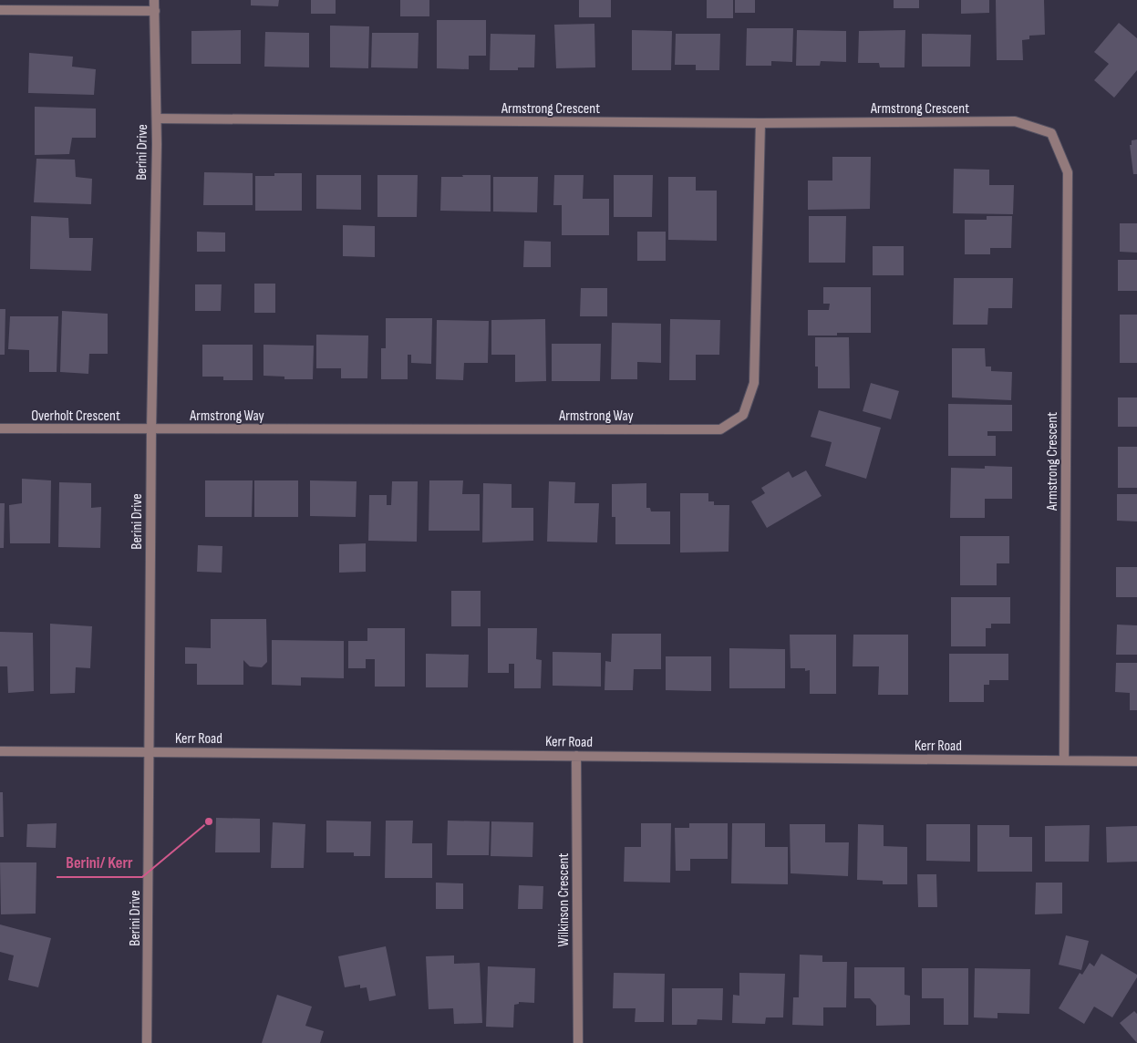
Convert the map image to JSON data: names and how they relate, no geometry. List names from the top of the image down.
{
  "streets": {
    "street": [
      "Armstrong Crescent",
      "Berini Drive",
      "Overholt Crescent",
      "Armstrong Way",
      "Kerr Road",
      "Wilkinson Crescent"
    ]
  },
  "crossings": [
    ["Armstrong Crescent", "Berini Drive"],
    ["Armstrong Crescent", "Armstrong Way"],
    ["Armstrong Crescent", "Kerr Road"],
    ["Berini Drive", "Overholt Crescent"],
    ["Berini Drive", "Armstrong Way"],
    ["Berini Drive", "Kerr Road"],
    ["Overholt Crescent", "Armstrong Way"],
    ["Kerr Road", "Wilkinson Crescent"]
  ],
  "places": ["Berini/ Kerr"]
}
